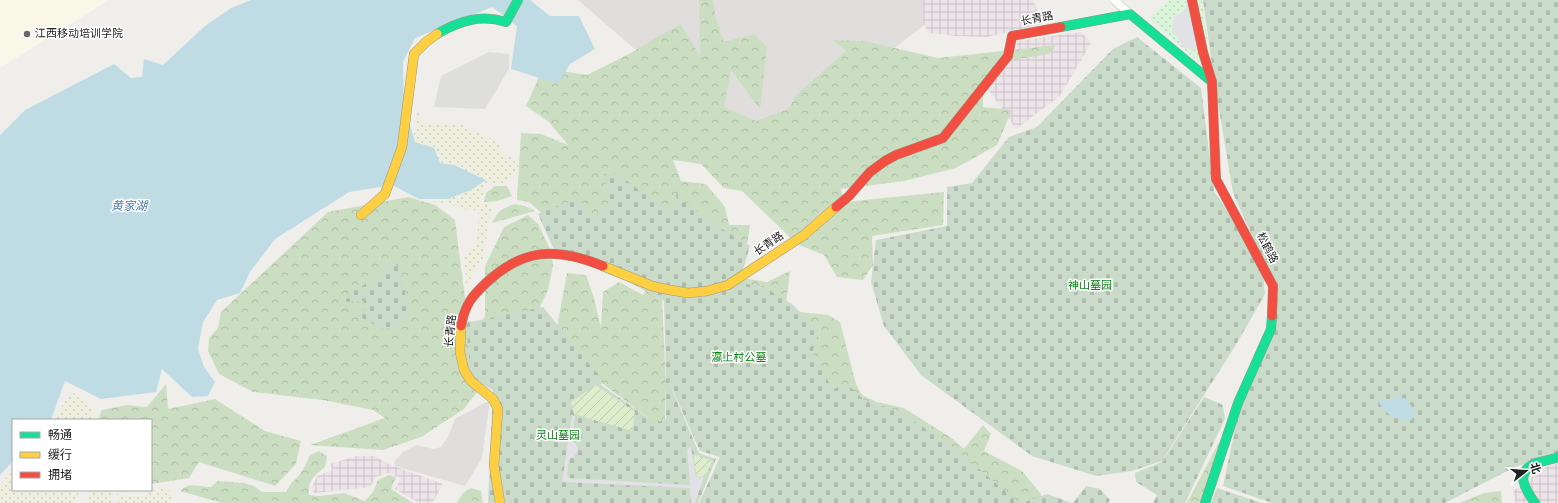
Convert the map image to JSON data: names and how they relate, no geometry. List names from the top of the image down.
{
  "streets": {
    "street": ["长青路", "松鹤路"]
  },
  "water": ["黄家湖"],
  "parks": ["神山墓园", "瀛上村公墓", "灵山墓园"],
  "places": ["江西移动培训学院"],
  "legend": ["畅通", "缓行", "拥堵"],
  "north": "right"
}
